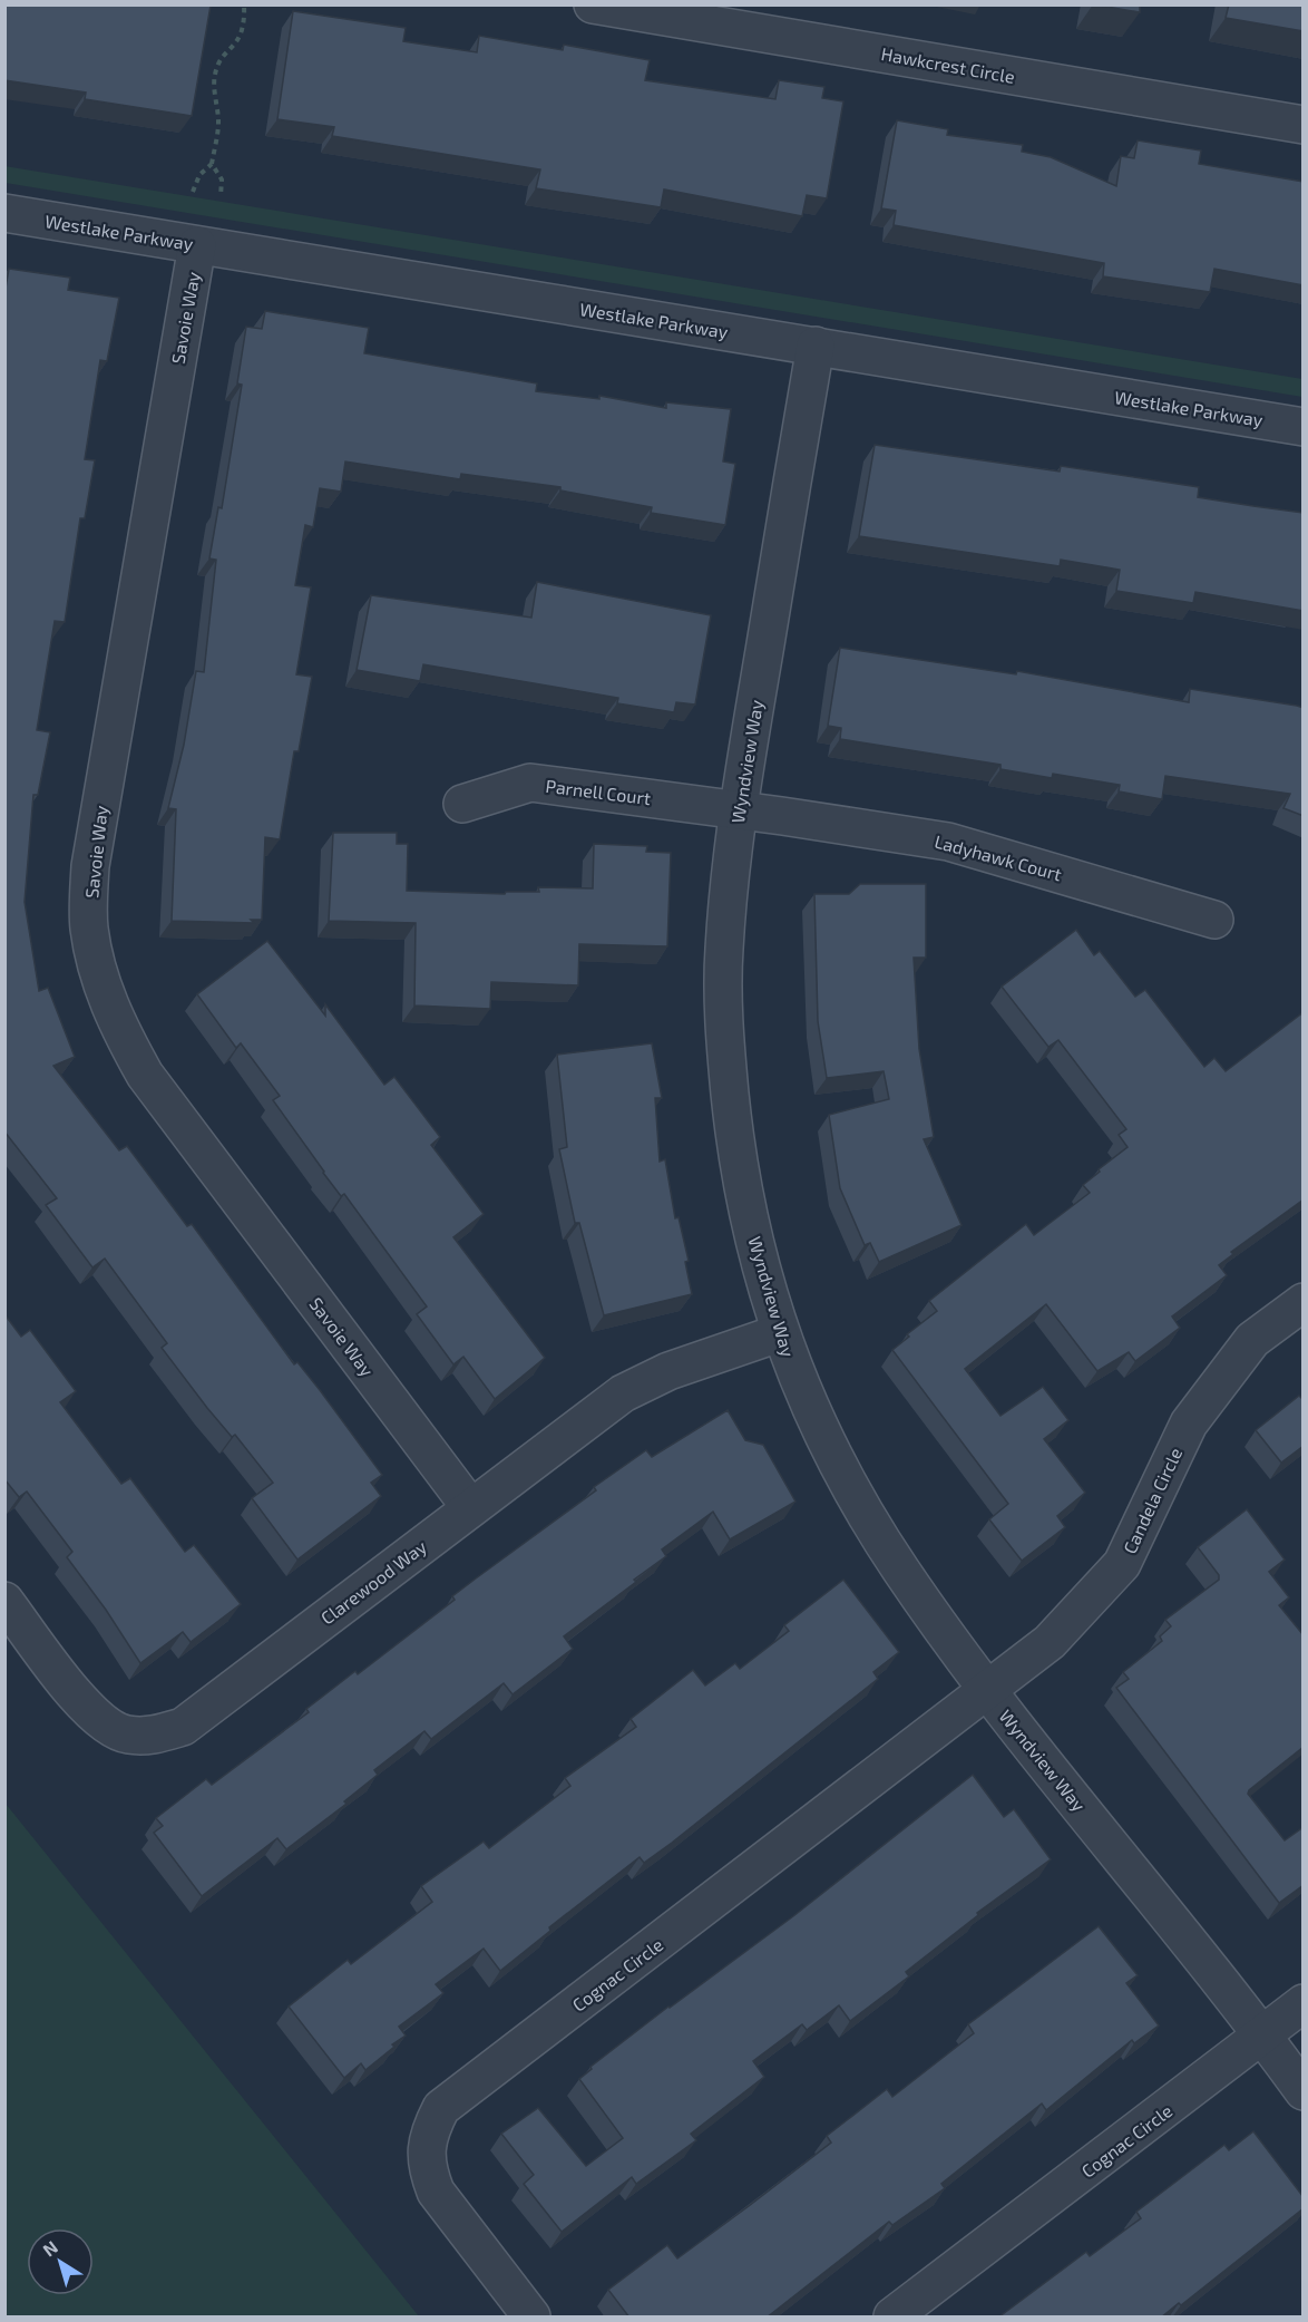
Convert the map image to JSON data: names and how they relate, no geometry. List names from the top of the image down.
{
  "streets": {
    "street": [
      "Hawkcrest Circle",
      "Westlake Parkway",
      "Savoie Way",
      "Wyndview Way",
      "Parnell Court",
      "Ladyhawk Court",
      "Candela Circle",
      "Clarewood Way",
      "Cognac Circle"
    ]
  },
  "crossings": [
    ["Westlake Parkway", "Savoie Way"],
    ["Westlake Parkway", "Wyndview Way"],
    ["Savoie Way", "Clarewood Way"],
    ["Wyndview Way", "Parnell Court"],
    ["Wyndview Way", "Ladyhawk Court"],
    ["Wyndview Way", "Candela Circle"],
    ["Wyndview Way", "Clarewood Way"],
    ["Wyndview Way", "Cognac Circle"],
    ["Parnell Court", "Ladyhawk Court"],
    ["Candela Circle", "Cognac Circle"]
  ],
  "north": "top left"
}
